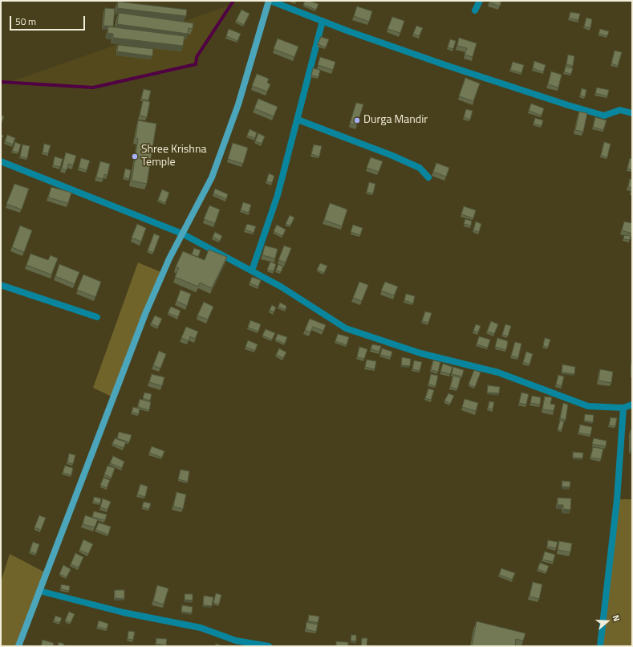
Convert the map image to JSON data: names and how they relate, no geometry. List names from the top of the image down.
{
  "places": ["Durga Mandir", "Shree Krishna Temple"],
  "scale_bar": "50 m",
  "north": "right"
}
